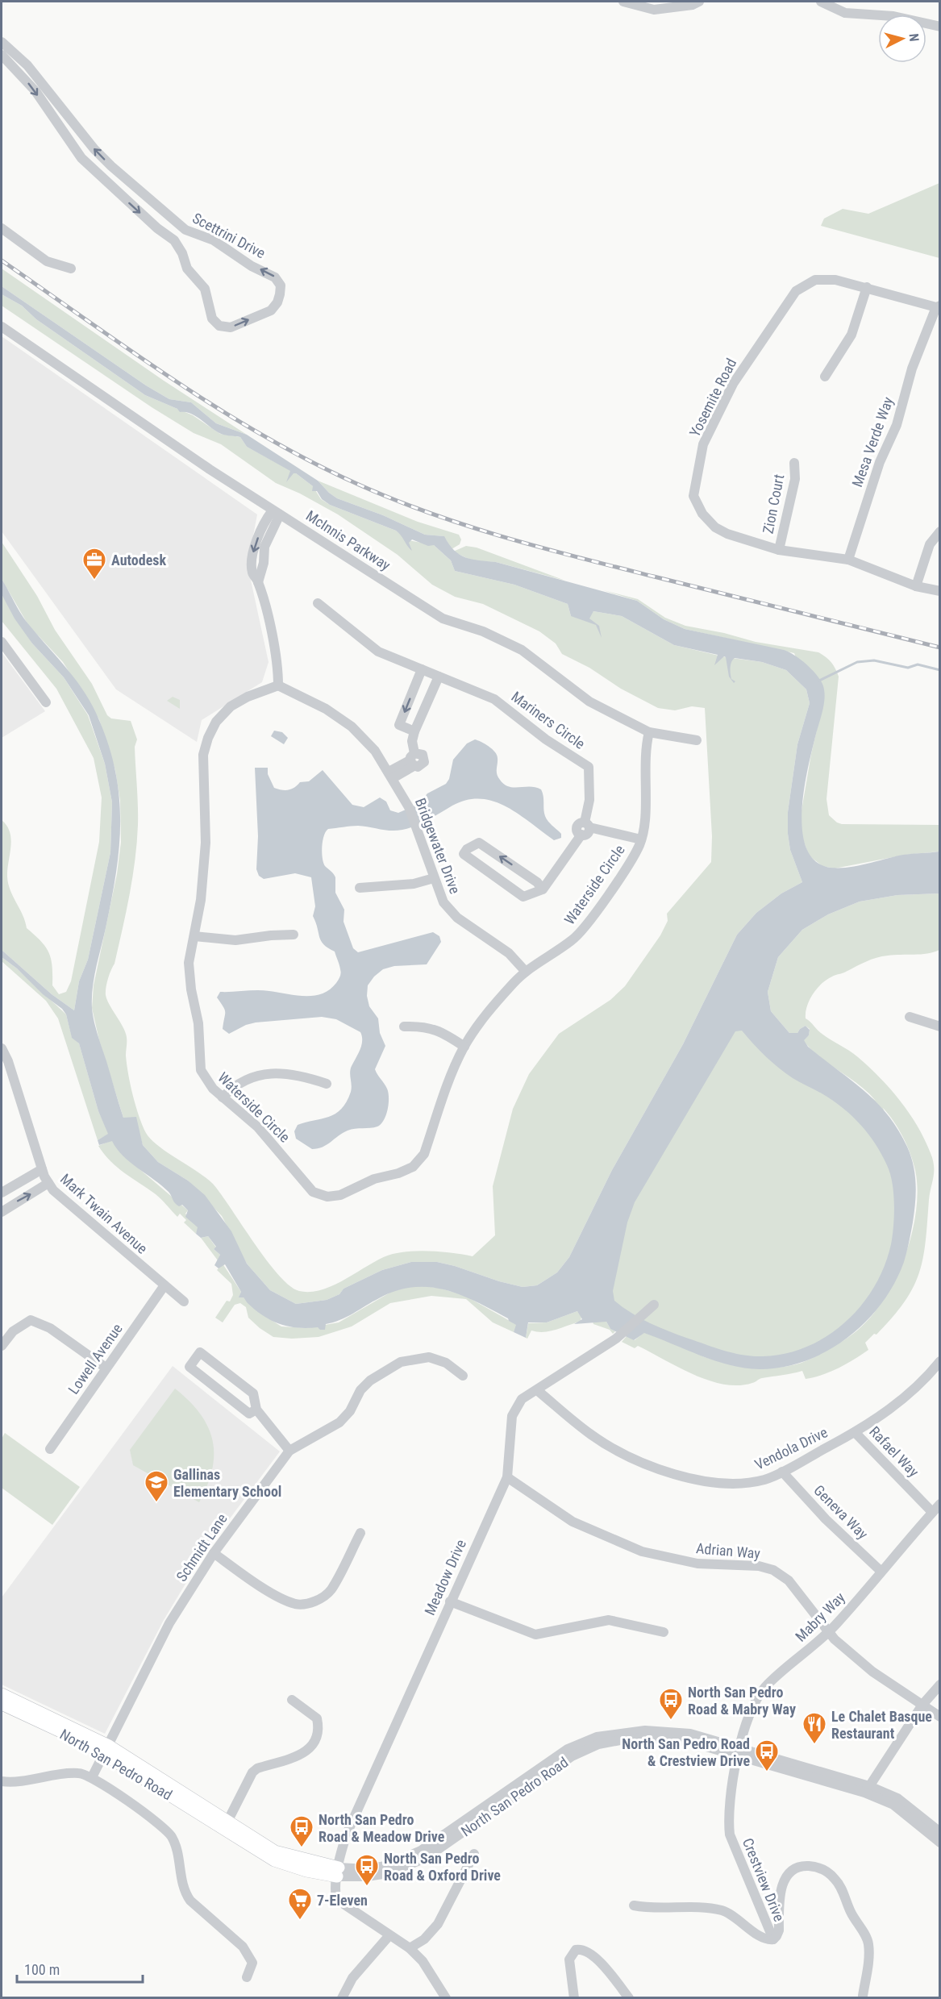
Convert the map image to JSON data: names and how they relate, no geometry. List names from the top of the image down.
{
  "streets": {
    "main road": ["North San Pedro Road"],
    "street": [
      "Scettrini Drive",
      "Yosemite Road",
      "Mesa Verde Way",
      "Zion Court",
      "McInnis Parkway",
      "Mariners Circle",
      "Bridgewater Drive",
      "Waterside Circle",
      "Mark Twain Avenue",
      "Lowell Avenue",
      "Vendola Drive",
      "Rafael Way",
      "Geneva Way",
      "Schmidt Lane",
      "Adrian Way",
      "Meadow Drive",
      "Mabry Way",
      "Crestview Drive"
    ]
  },
  "crossings": [
    ["Yosemite Road", "Mesa Verde Way"],
    ["Yosemite Road", "Zion Court"],
    ["McInnis Parkway", "Waterside Circle"],
    ["Bridgewater Drive", "Waterside Circle"],
    ["Mark Twain Avenue", "Lowell Avenue"],
    ["Vendola Drive", "Rafael Way"],
    ["Vendola Drive", "Geneva Way"],
    ["Vendola Drive", "Meadow Drive"],
    ["Rafael Way", "Mabry Way"],
    ["Geneva Way", "Mabry Way"],
    ["Schmidt Lane", "North San Pedro Road"],
    ["Adrian Way", "Meadow Drive"],
    ["Adrian Way", "Mabry Way"],
    ["Meadow Drive", "North San Pedro Road"],
    ["Mabry Way", "North San Pedro Road"],
    ["Mabry Way", "Crestview Drive"],
    ["North San Pedro Road", "Crestview Drive"]
  ],
  "places": {
    "office": ["Autodesk"],
    "school or university": ["Gallinas Elementary School"],
    "bus stop": [
      "North San Pedro Road & Mabry Way",
      "North San Pedro Road & Crestview Drive",
      "North San Pedro Road & Meadow Drive",
      "North San Pedro Road & Oxford Drive"
    ],
    "restaurant": ["Le Chalet Basque Restaurant"],
    "supermarket": ["7-Eleven"]
  },
  "scale_bar": "100 m",
  "north": "right"
}
